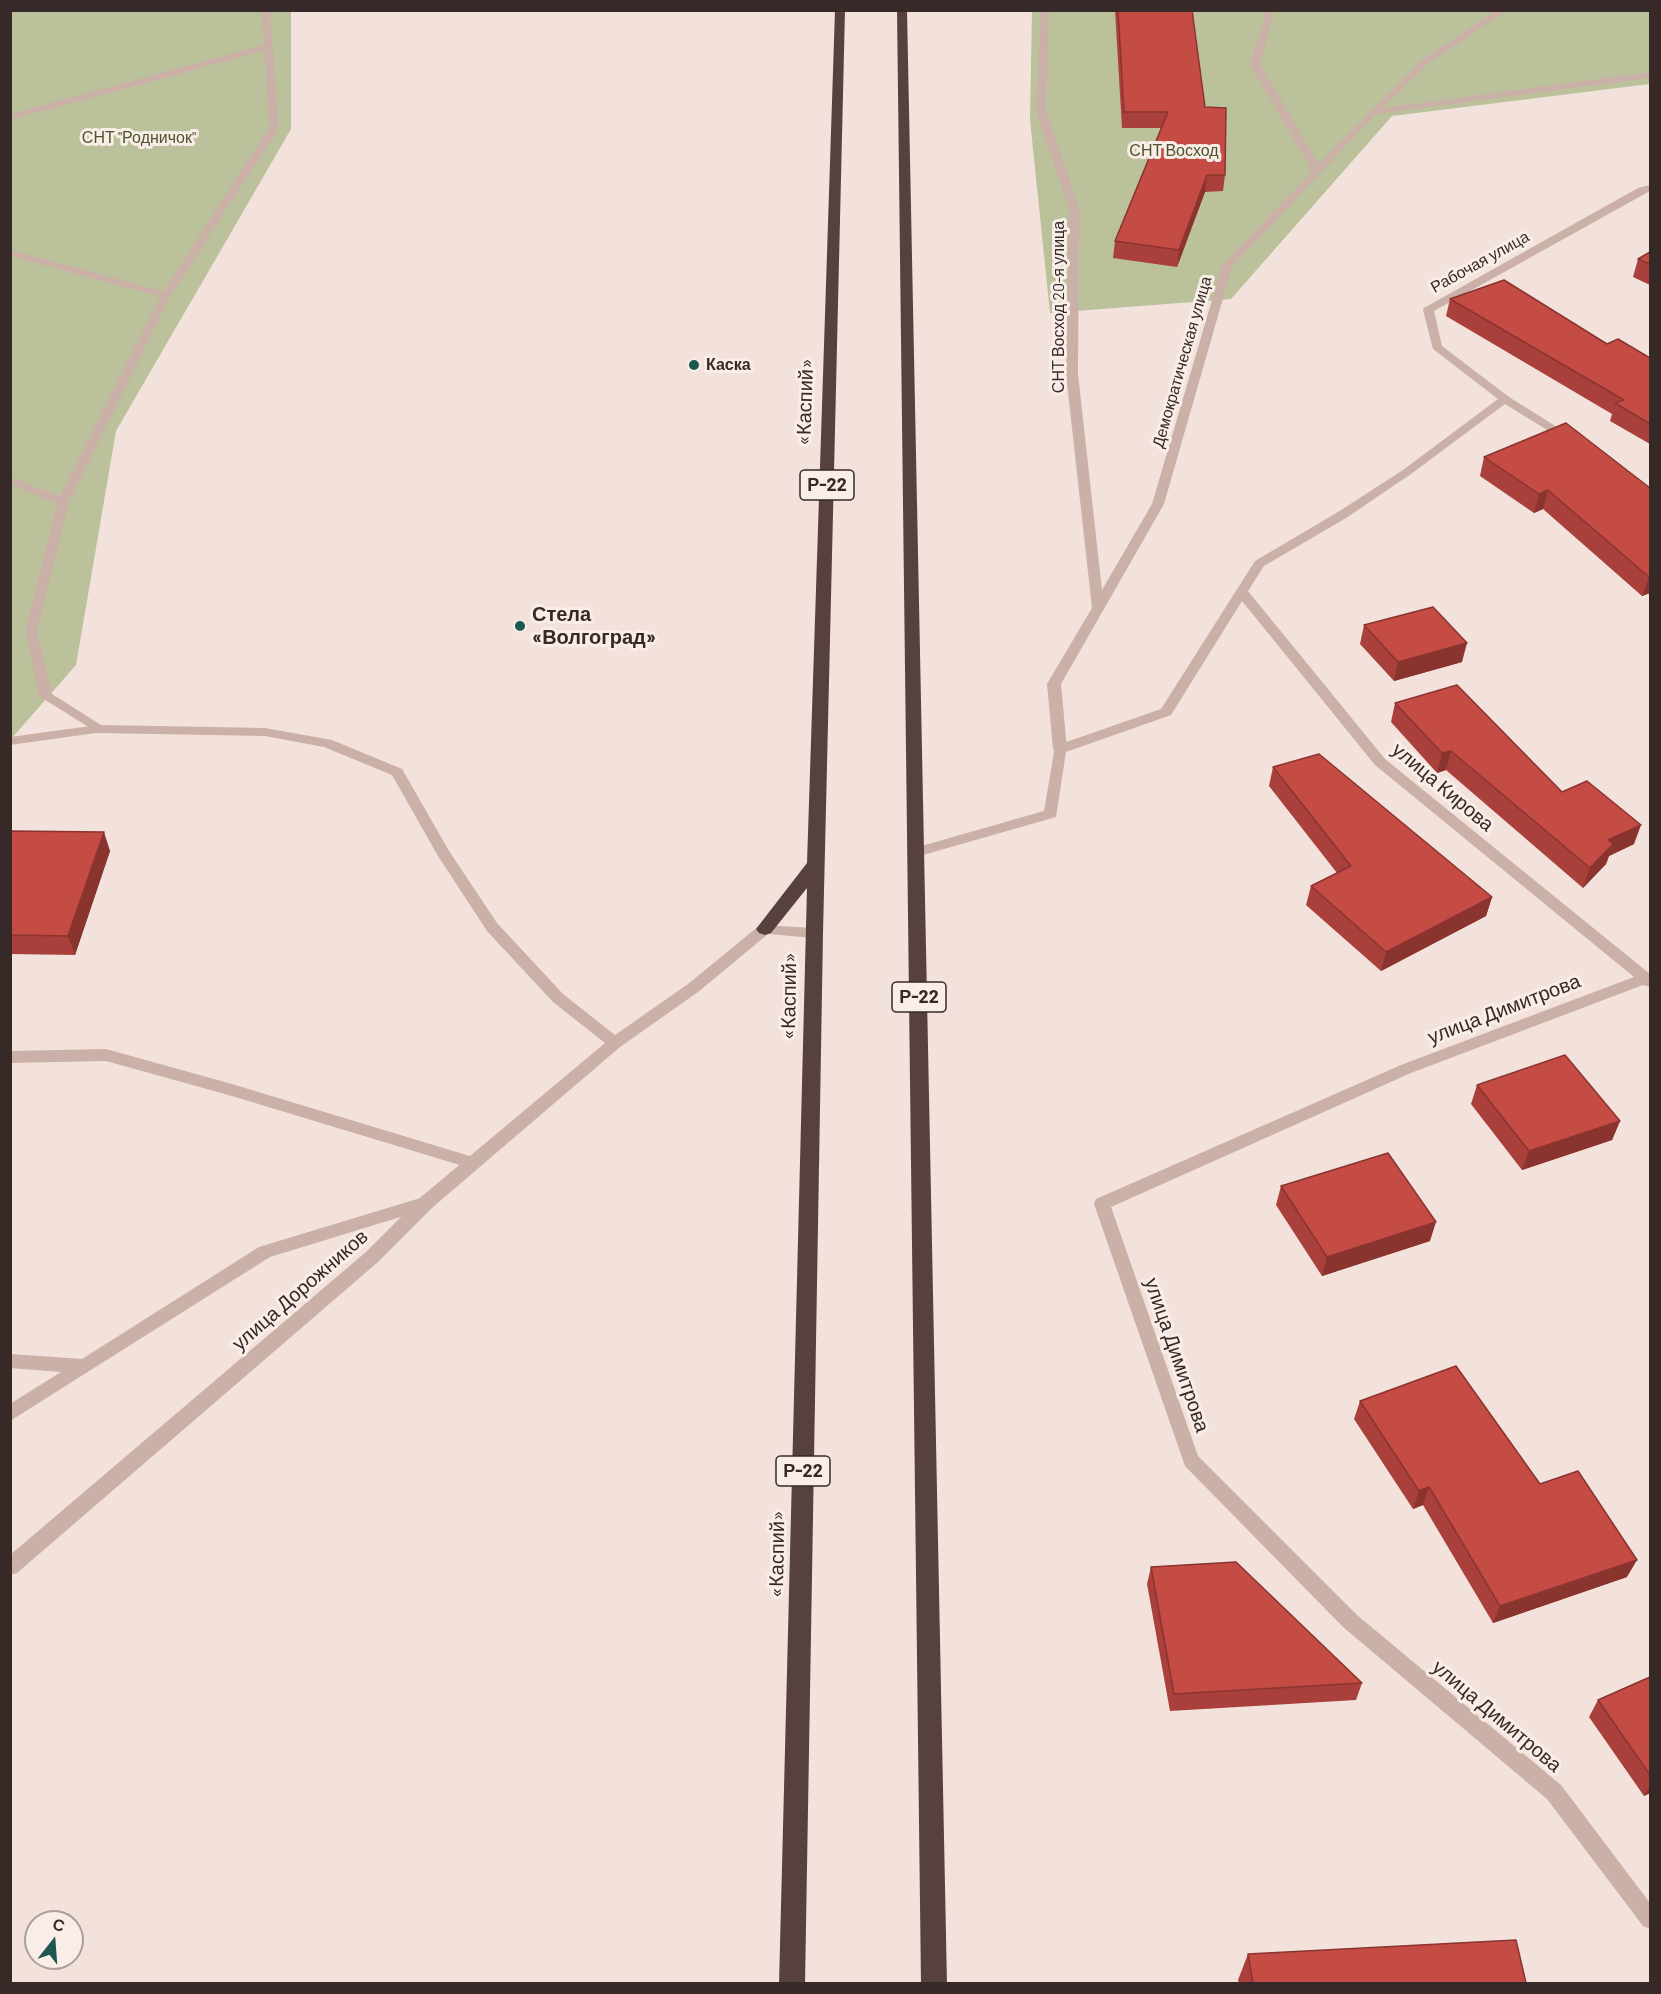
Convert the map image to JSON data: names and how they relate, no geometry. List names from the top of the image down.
{
  "streets": {
    "highway": ["«Каспий»", "Р-22"],
    "street": [
      "Рабочая улица",
      "СНТ Восход 20-я улица",
      "Демократическая улица",
      "улица Кирова",
      "улица Димитрова",
      "улица Дорожников"
    ]
  },
  "crossings": [
    ["СНТ Восход 20-я улица", "Демократическая улица"],
    ["Демократическая улица", "Р-22"],
    ["улица Кирова", "улица Димитрова"]
  ],
  "parks": ["СНТ \"Родничок\"", "СНТ Восход"],
  "places": ["Каска", "Стела «Волгоград»"],
  "north": "top"
}
